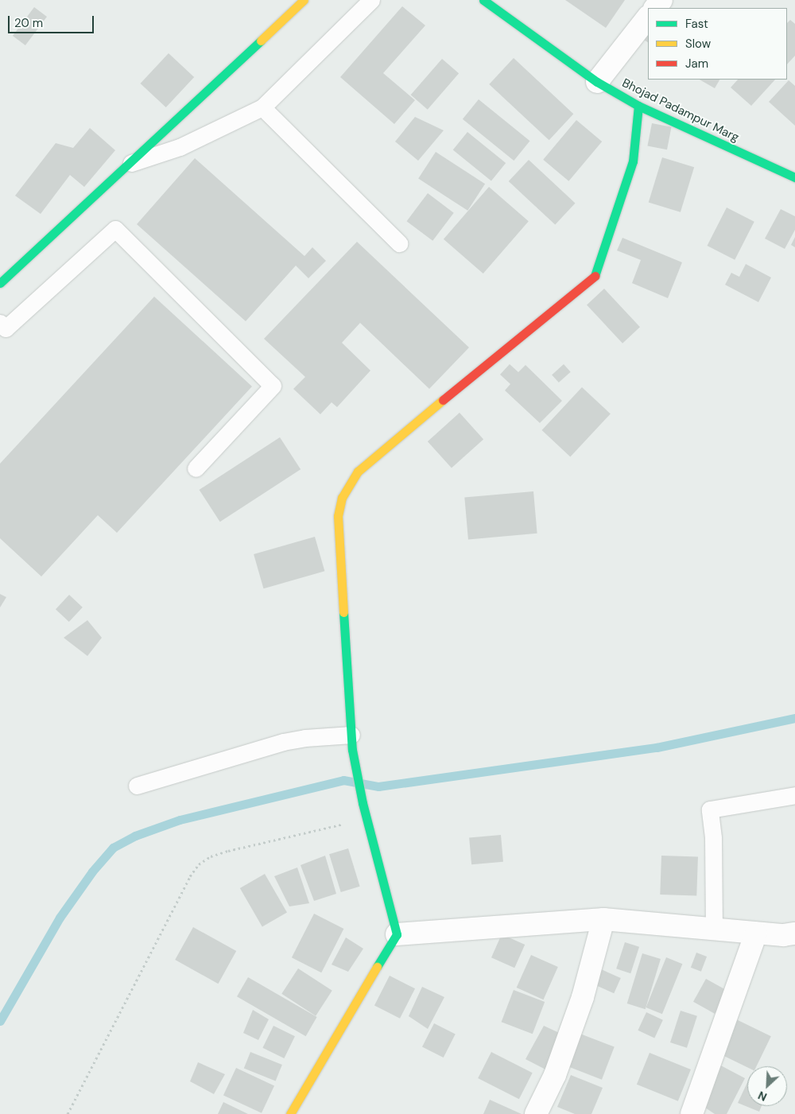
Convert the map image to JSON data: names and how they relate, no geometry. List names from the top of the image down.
{
  "streets": {
    "street": ["Bhojad Padampur Marg"]
  },
  "legend": ["Fast", "Slow", "Jam"],
  "scale_bar": "20 m",
  "north": "bottom left"
}
